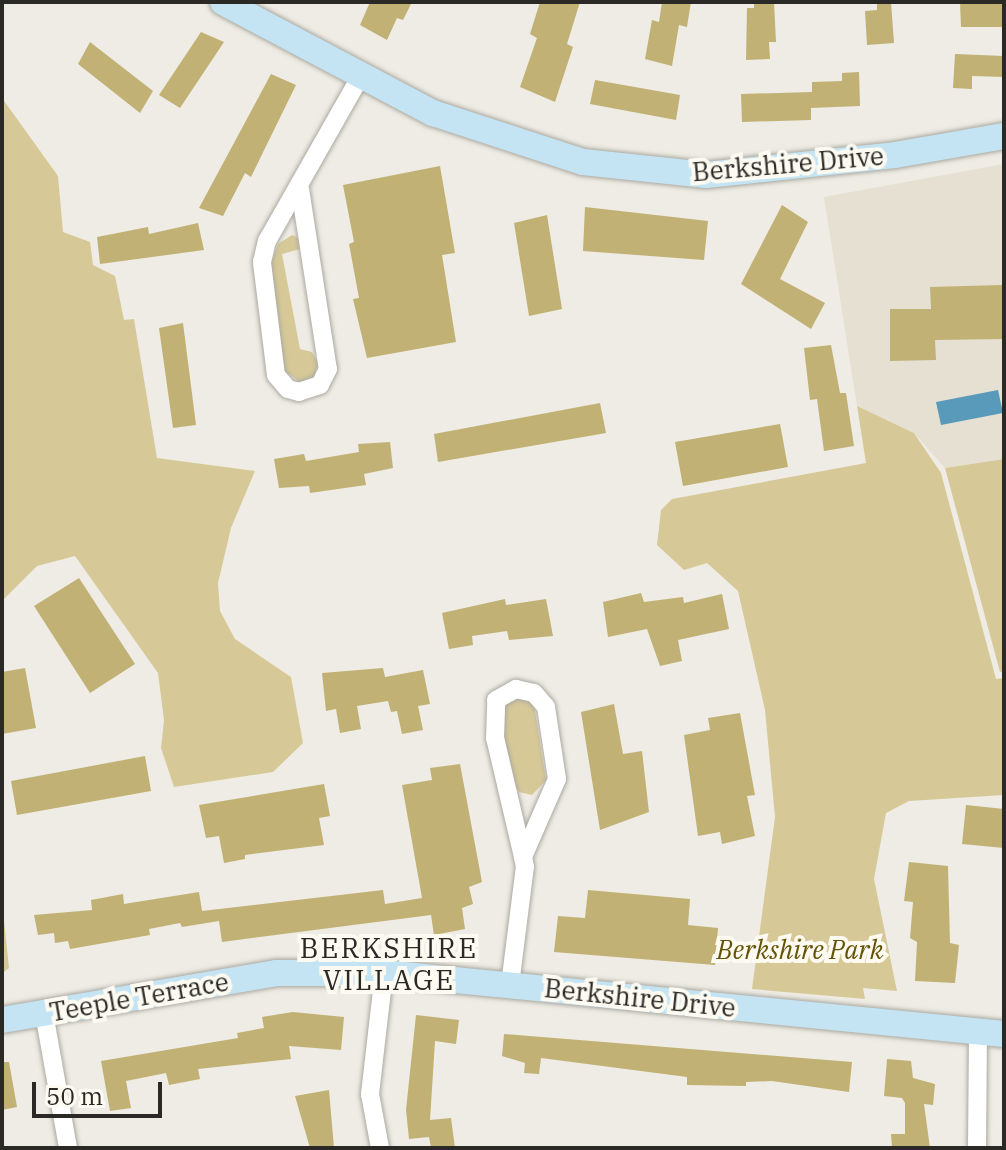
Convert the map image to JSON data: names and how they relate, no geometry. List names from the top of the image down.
{
  "streets": {
    "street": ["Berkshire Drive", "Teeple Terrace"]
  },
  "crossings": [
    ["Berkshire Drive", "Teeple Terrace"]
  ],
  "districts": ["BERKSHIRE VILLAGE"],
  "parks": ["Berkshire Park"],
  "scale_bar": "50 m"
}
